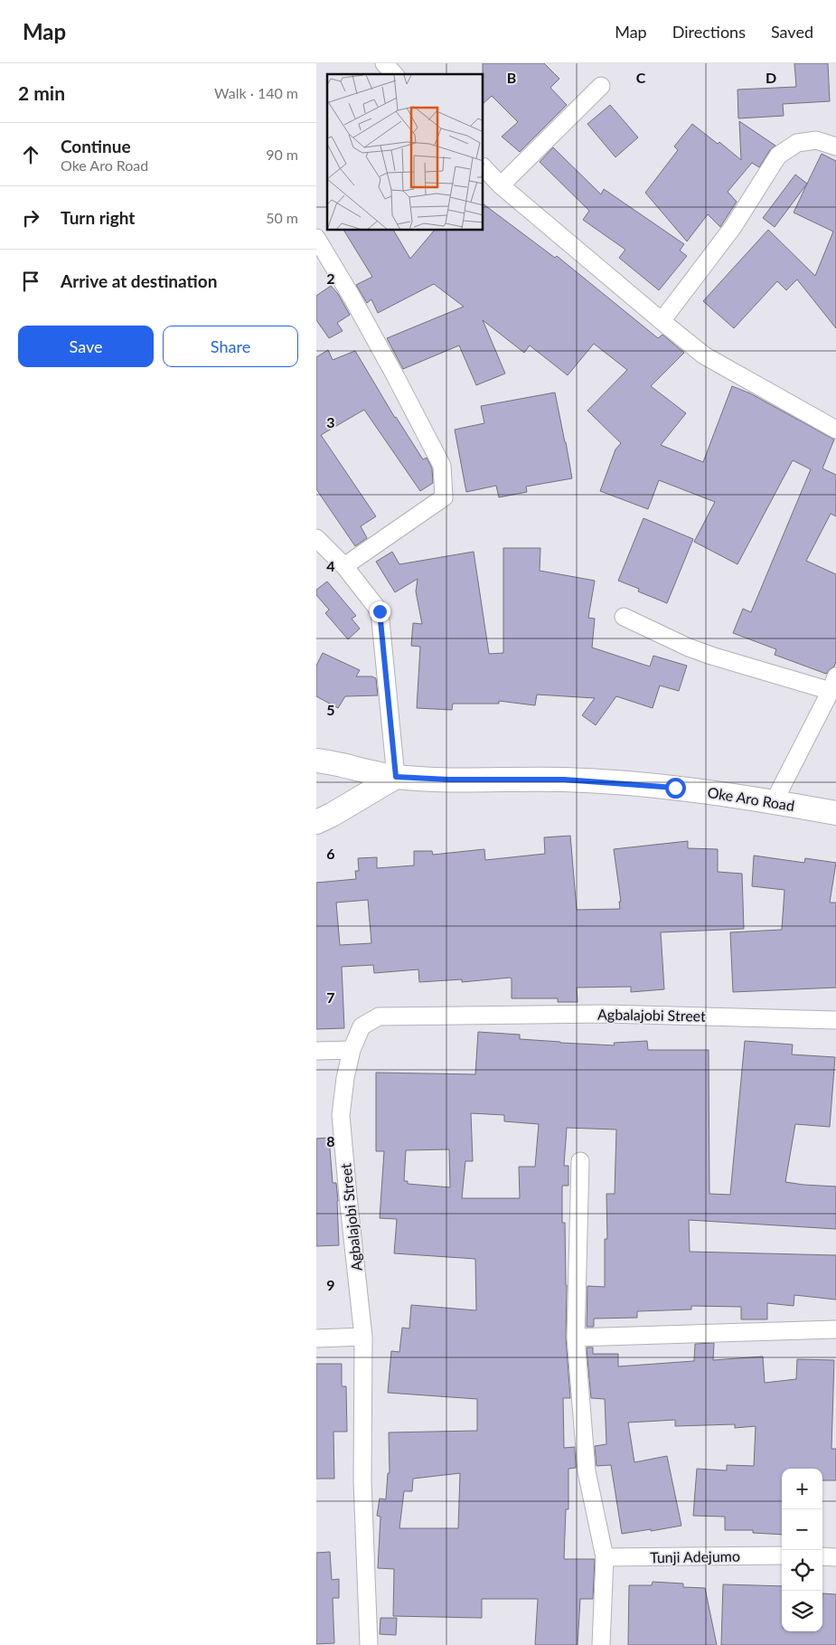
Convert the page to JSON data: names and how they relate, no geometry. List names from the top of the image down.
{
  "streets": {
    "main road": ["Oke Aro Road"],
    "street": ["Agbalajobi Street", "Tunji Adejumo"]
  },
  "page": {
    "header": "Map",
    "nav": ["Map", "Directions", "Saved"],
    "heading": ["2 min", "Walk · 140 m"],
    "list": [
      ["Continue", "Oke Aro Road", "90 m"],
      ["Turn right", "50 m"],
      "Arrive at destination"
    ],
    "buttons": ["Save", "Share"],
    "map_buttons": ["+", "−"]
  },
  "grid": {
    "columns": ["B", "C", "D"],
    "rows": [
      "2",
      "3",
      "4",
      "5",
      "6",
      "7",
      "8",
      "9"
    ]
  }
}
